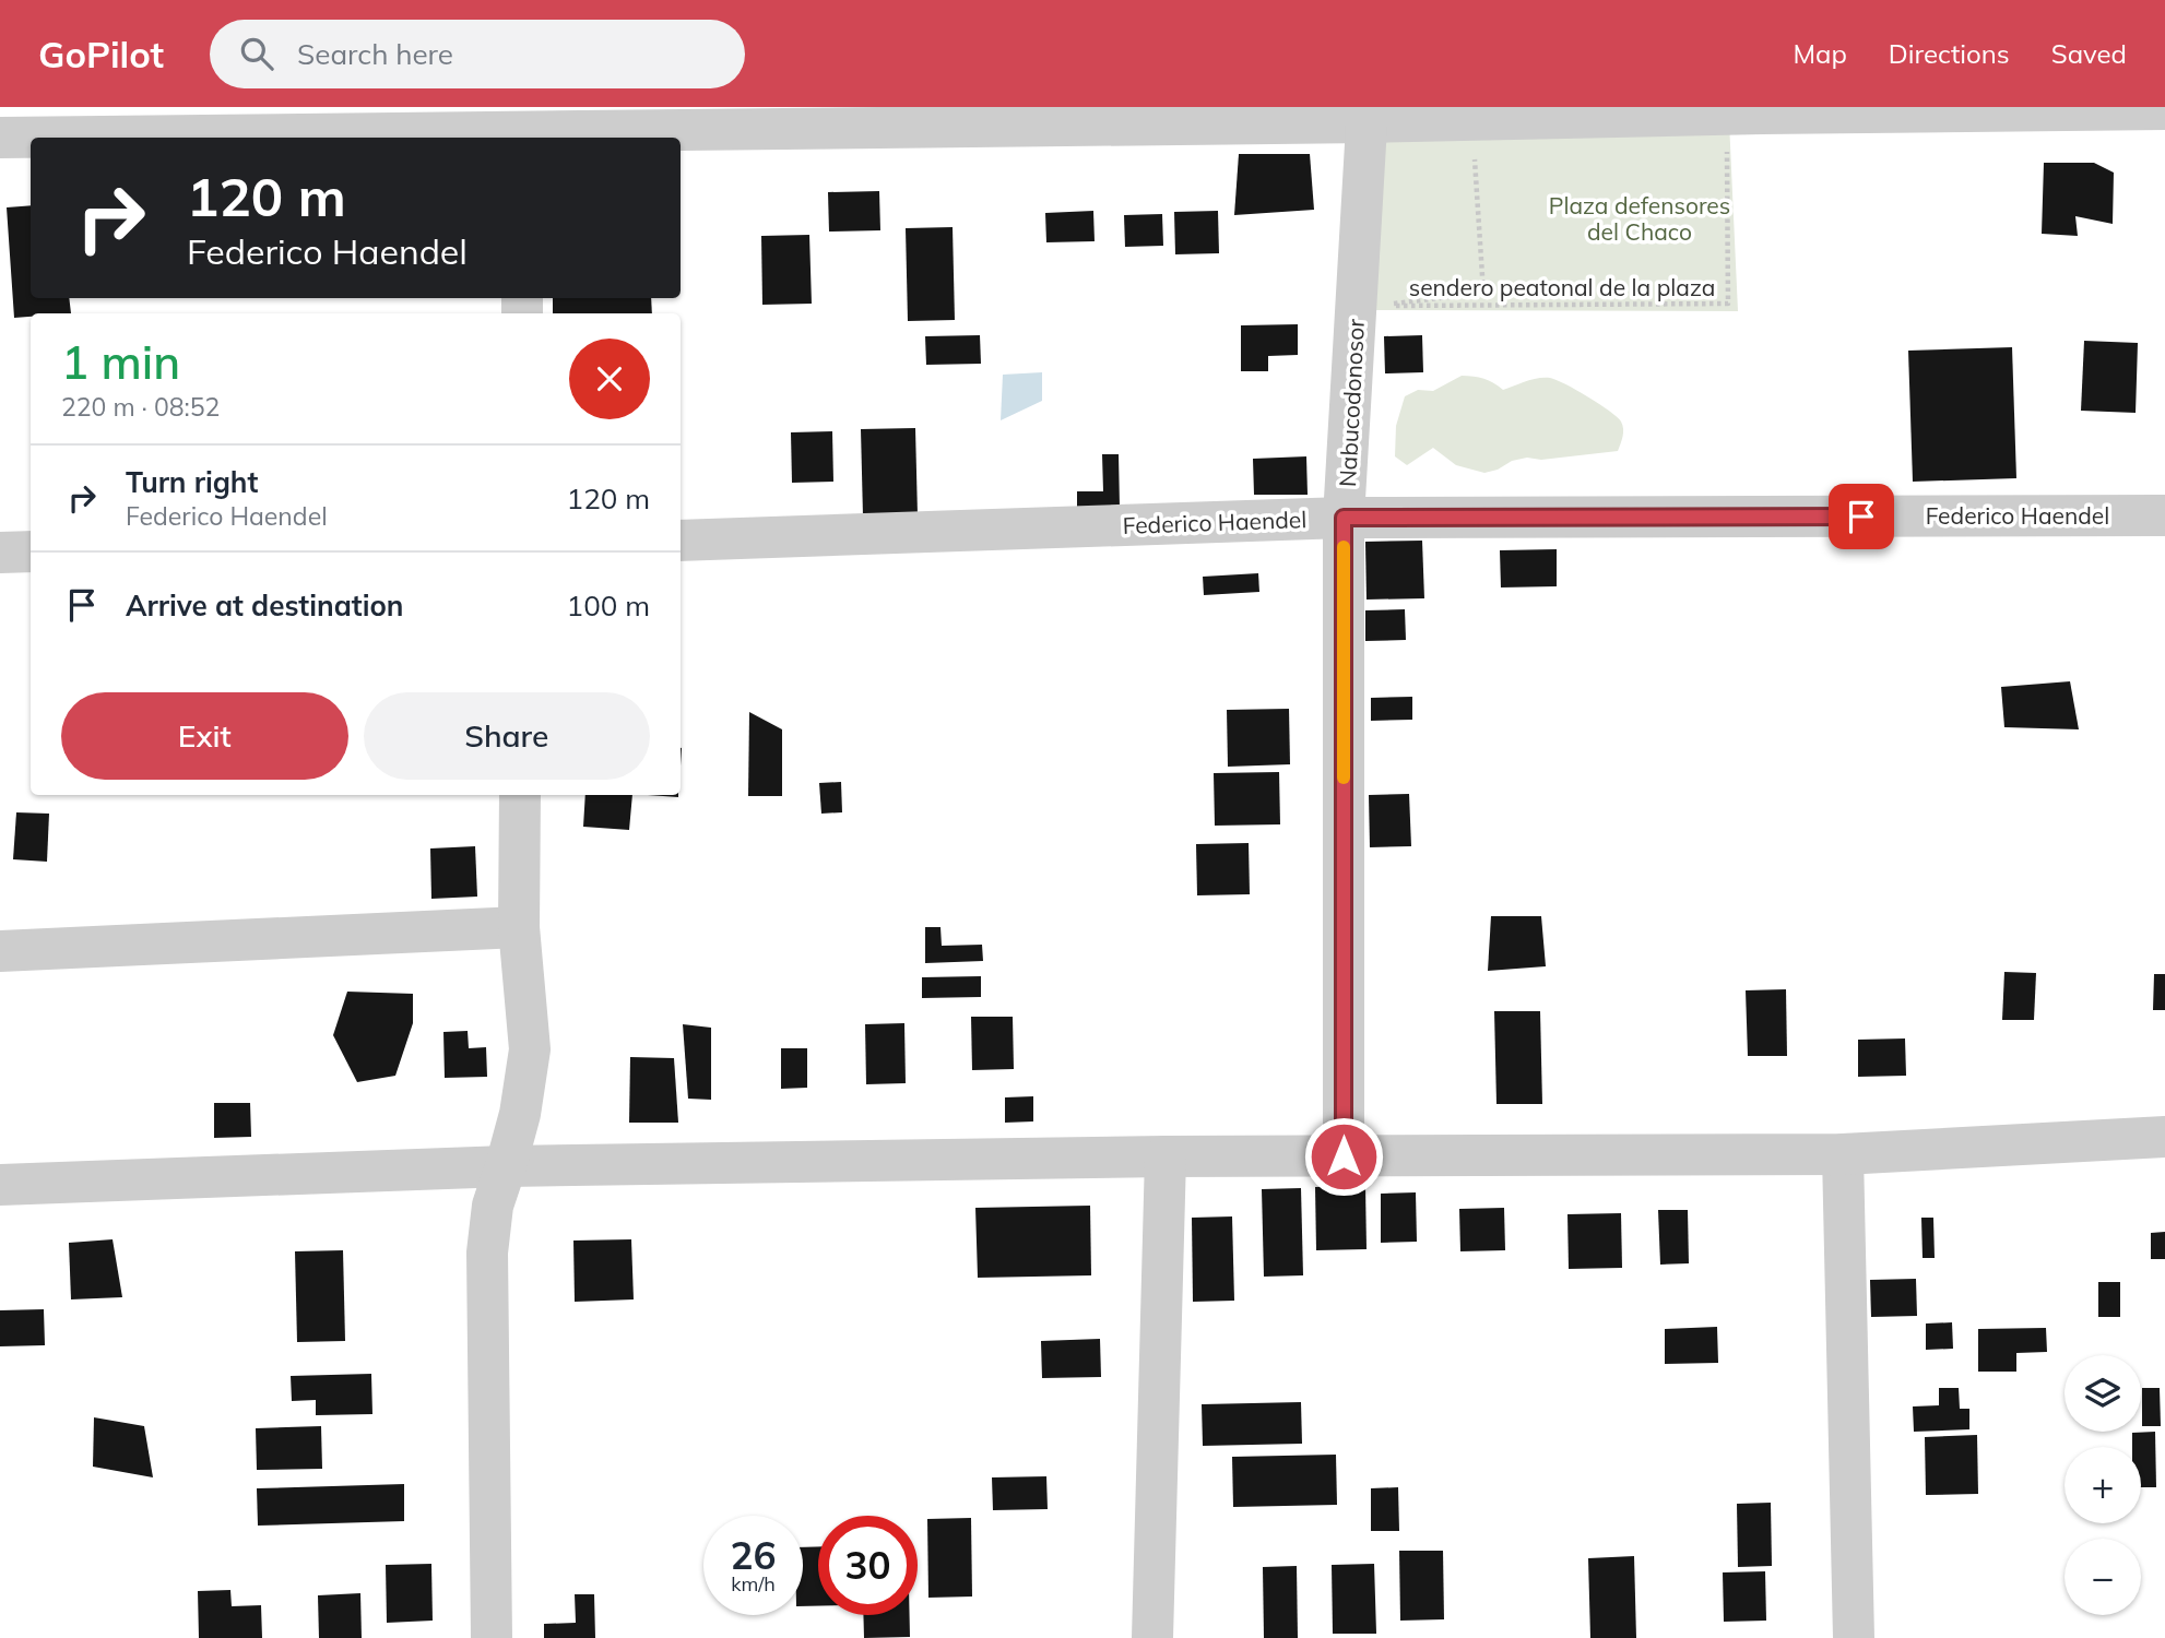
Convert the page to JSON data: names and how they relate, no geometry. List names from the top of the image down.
{
  "streets": {
    "street": ["Nabucodonosor", "Federico Haendel"],
    "path": ["sendero peatonal de la plaza"]
  },
  "crossings": [
    ["sendero peatonal de la plaza", "Nabucodonosor"],
    ["Nabucodonosor", "Federico Haendel"]
  ],
  "parks": ["Plaza defensores del Chaco"],
  "page": {
    "header": "GoPilot",
    "search": "Search here",
    "nav": ["Map", "Directions", "Saved"],
    "turn": ["120 m", "Federico Haendel"],
    "heading": ["1 min", "220 m · 08:52"],
    "list": [
      {
        "name": "Turn right",
        "note": "Federico Haendel",
        "value": "120 m"
      },
      {
        "name": "Arrive at destination",
        "value": "100 m"
      }
    ],
    "buttons": ["Exit", "Share"],
    "map_buttons": ["+", "−"],
    "speed": "26 km/h",
    "limit": "30"
  }
}
